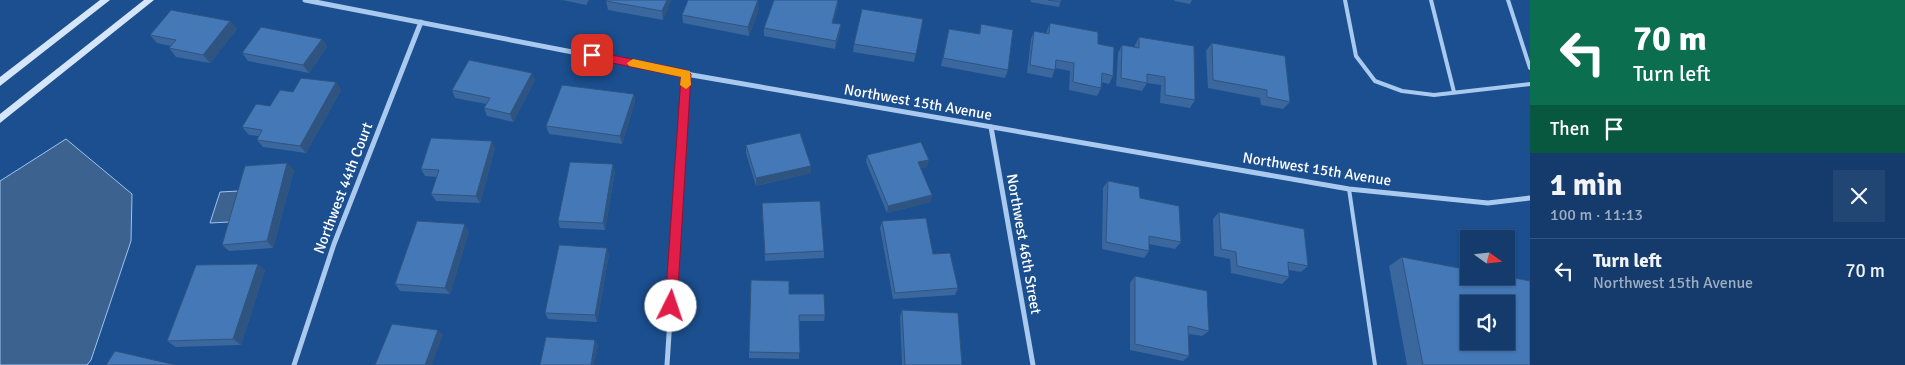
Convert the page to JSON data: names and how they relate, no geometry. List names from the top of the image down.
{
  "streets": {
    "street": ["Northwest 15th Avenue", "Northwest 44th Court", "Northwest 46th Street"]
  },
  "crossings": [
    ["Northwest 15th Avenue", "Northwest 44th Court"],
    ["Northwest 15th Avenue", "Northwest 46th Street"]
  ],
  "north": "right",
  "page": {
    "turn": ["70 m", "Turn left"],
    "then": "Then",
    "heading": ["1 min", "100 m · 11:13"],
    "list": [
      {
        "name": "Turn left",
        "note": "Northwest 15th Avenue",
        "value": "70 m"
      }
    ]
  }
}
